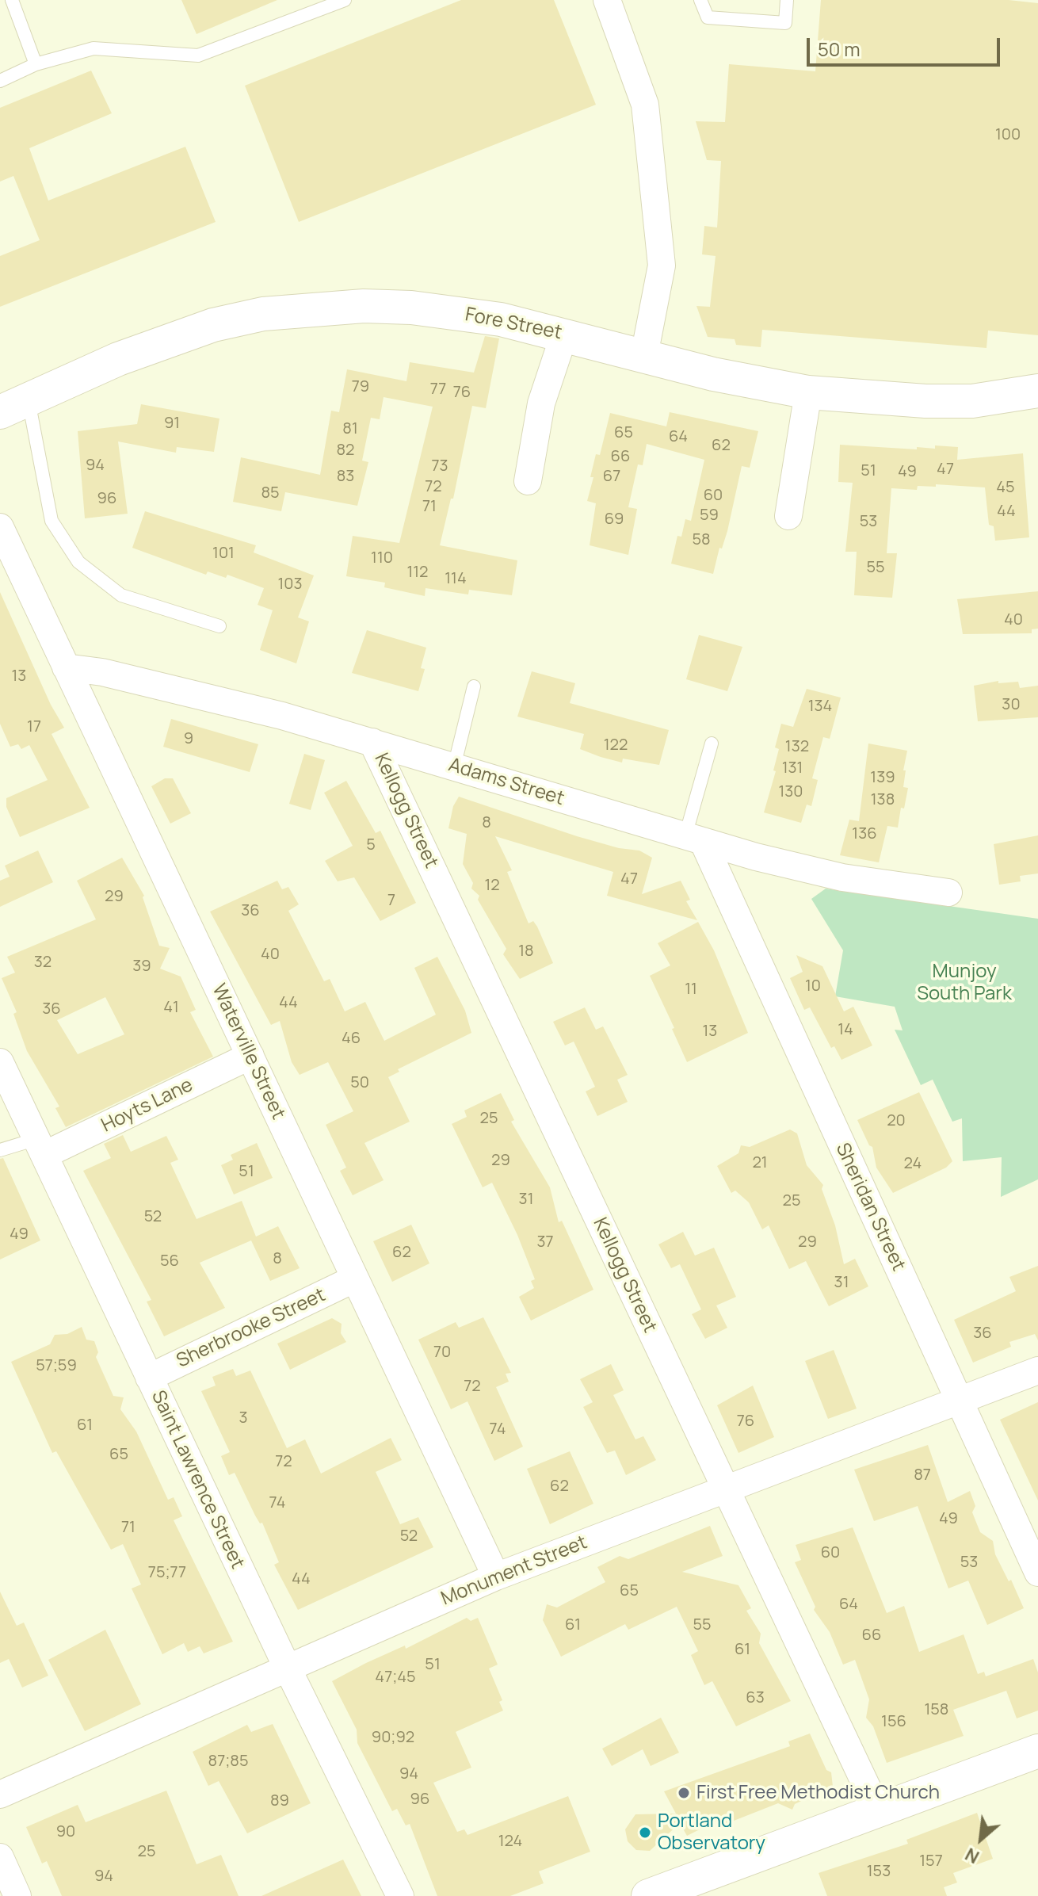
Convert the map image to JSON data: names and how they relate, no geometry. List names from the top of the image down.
{
  "streets": {
    "street": [
      "Fore Street",
      "Adams Street",
      "Kellogg Street",
      "Waterville Street",
      "Hoyts Lane",
      "Sheridan Street",
      "Sherbrooke Street",
      "Saint Lawrence Street",
      "Monument Street"
    ]
  },
  "crossings": [
    ["Adams Street", "Kellogg Street"],
    ["Adams Street", "Waterville Street"],
    ["Adams Street", "Sheridan Street"],
    ["Kellogg Street", "Monument Street"],
    ["Waterville Street", "Hoyts Lane"],
    ["Waterville Street", "Sherbrooke Street"],
    ["Waterville Street", "Monument Street"],
    ["Hoyts Lane", "Saint Lawrence Street"],
    ["Sheridan Street", "Monument Street"],
    ["Sherbrooke Street", "Saint Lawrence Street"],
    ["Saint Lawrence Street", "Monument Street"]
  ],
  "parks": ["Munjoy South Park"],
  "places": ["First Free Methodist Church", "Portland Observatory"],
  "house_numbers": [
    "100",
    "79",
    "77",
    "76",
    "91",
    "81",
    "65",
    "64",
    "62",
    "82",
    "66",
    "94",
    "73",
    "47",
    "51",
    "49",
    "83",
    "67",
    "72",
    "45",
    "85",
    "60",
    "96",
    "71",
    "44",
    "59",
    "69",
    "53",
    "58",
    "101",
    "110",
    "55",
    "112",
    "114",
    "103",
    "40",
    "13",
    "30",
    "134",
    "17",
    "9",
    "122",
    "132",
    "131",
    "139",
    "130",
    "138",
    "8",
    "136",
    "5",
    "47",
    "12",
    "29",
    "7",
    "36",
    "18",
    "40",
    "32",
    "39",
    "10",
    "11",
    "44",
    "41",
    "36",
    "14",
    "13",
    "46",
    "50",
    "25",
    "20",
    "29",
    "21",
    "24",
    "51",
    "31",
    "25",
    "52",
    "49",
    "37",
    "29",
    "62",
    "8",
    "56",
    "31",
    "36",
    "70",
    "57;59",
    "72",
    "3",
    "76",
    "61",
    "74",
    "65",
    "72",
    "87",
    "62",
    "74",
    "49",
    "71",
    "52",
    "60",
    "53",
    "75;77",
    "44",
    "65",
    "64",
    "61",
    "55",
    "66",
    "61",
    "51",
    "47;45",
    "63",
    "158",
    "156",
    "90;92",
    "87;85",
    "94",
    "96",
    "89",
    "90",
    "124",
    "25",
    "157",
    "153",
    "94"
  ],
  "scale_bar": "50 m",
  "north": "bottom left"
}
